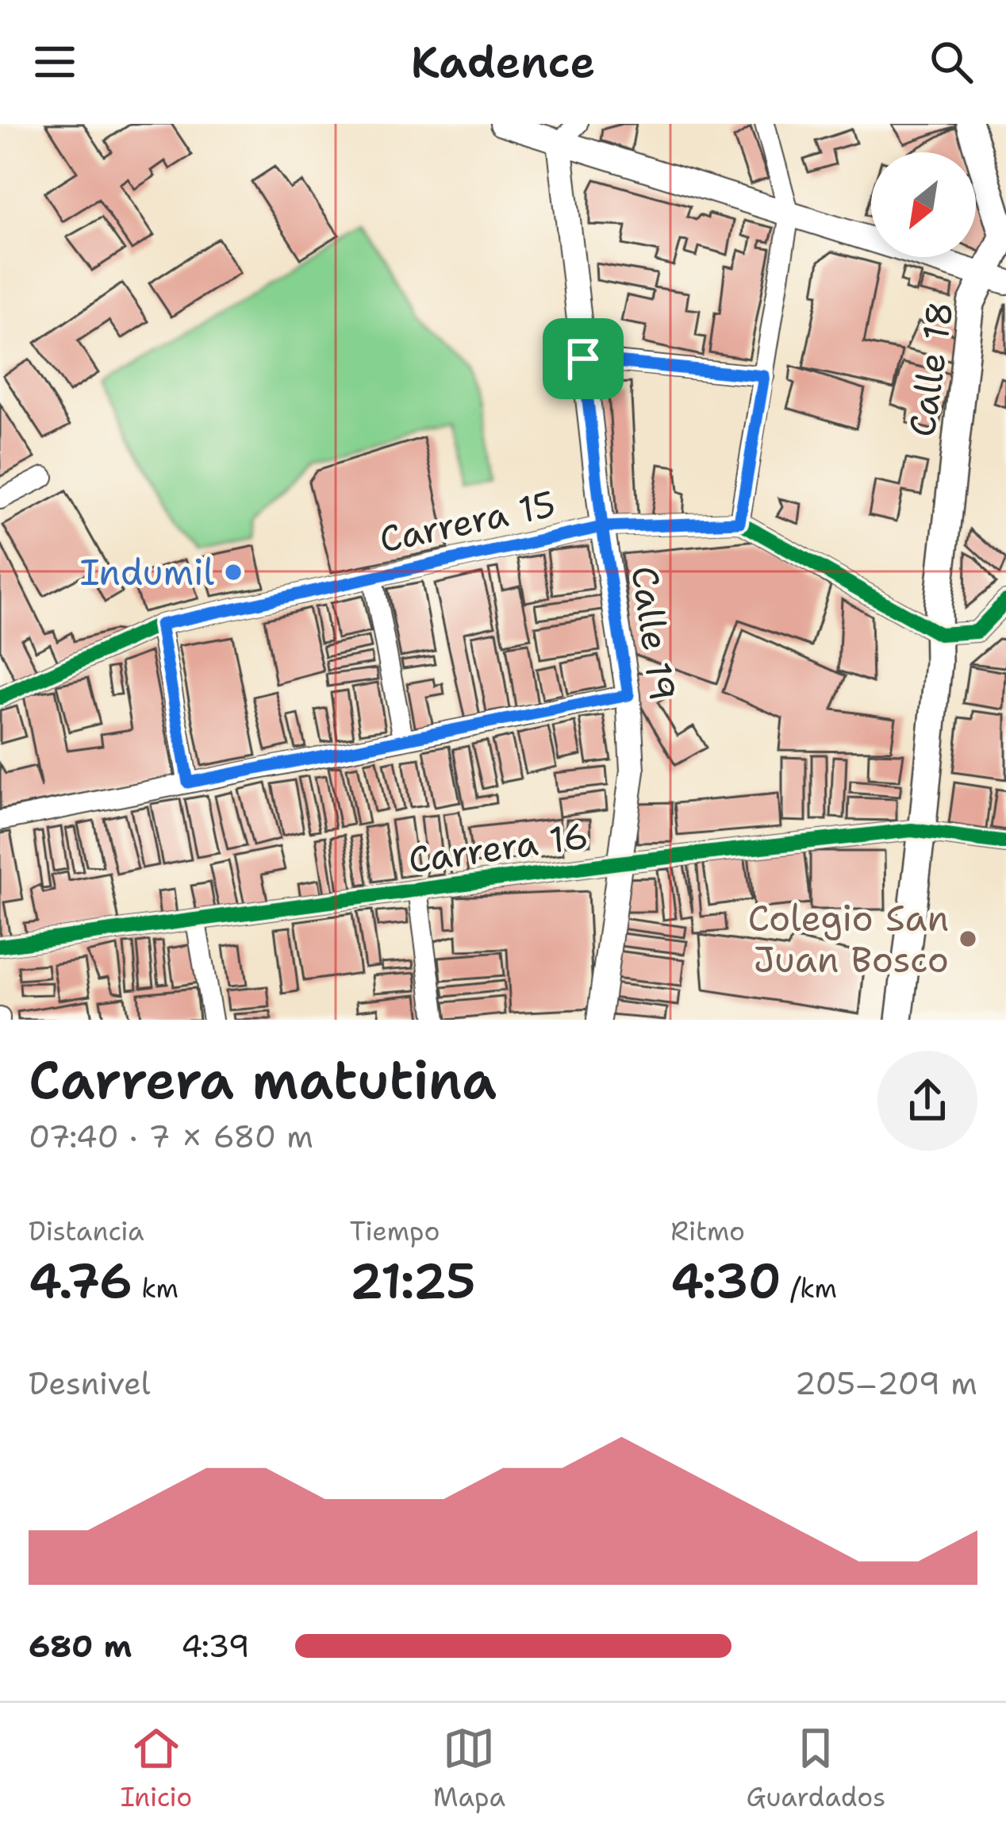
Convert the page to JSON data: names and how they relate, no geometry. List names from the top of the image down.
{
  "streets": {
    "main road": ["Calle 18"],
    "street": ["Carrera 15", "Calle 19", "Carrera 16"]
  },
  "crossings": [
    ["Calle 18", "Carrera 16"],
    ["Carrera 15", "Calle 19"],
    ["Calle 19", "Carrera 16"]
  ],
  "places": ["Indumil", "Colegio San Juan Bosco"],
  "north": "bottom left",
  "page": {
    "header": "Kadence",
    "heading": ["Carrera matutina", "07:40 · 7 × 680 m"],
    "stats": [
      ["Distancia", "4.76 km"],
      ["Tiempo", "21:25"],
      ["Ritmo", "4:30 /km"]
    ],
    "chart": ["Desnivel", "205–209 m"],
    "list": [
      {
        "name": "680 m",
        "note": "4:39"
      }
    ],
    "tabs": ["Inicio", "Mapa", "Guardados"]
  }
}
